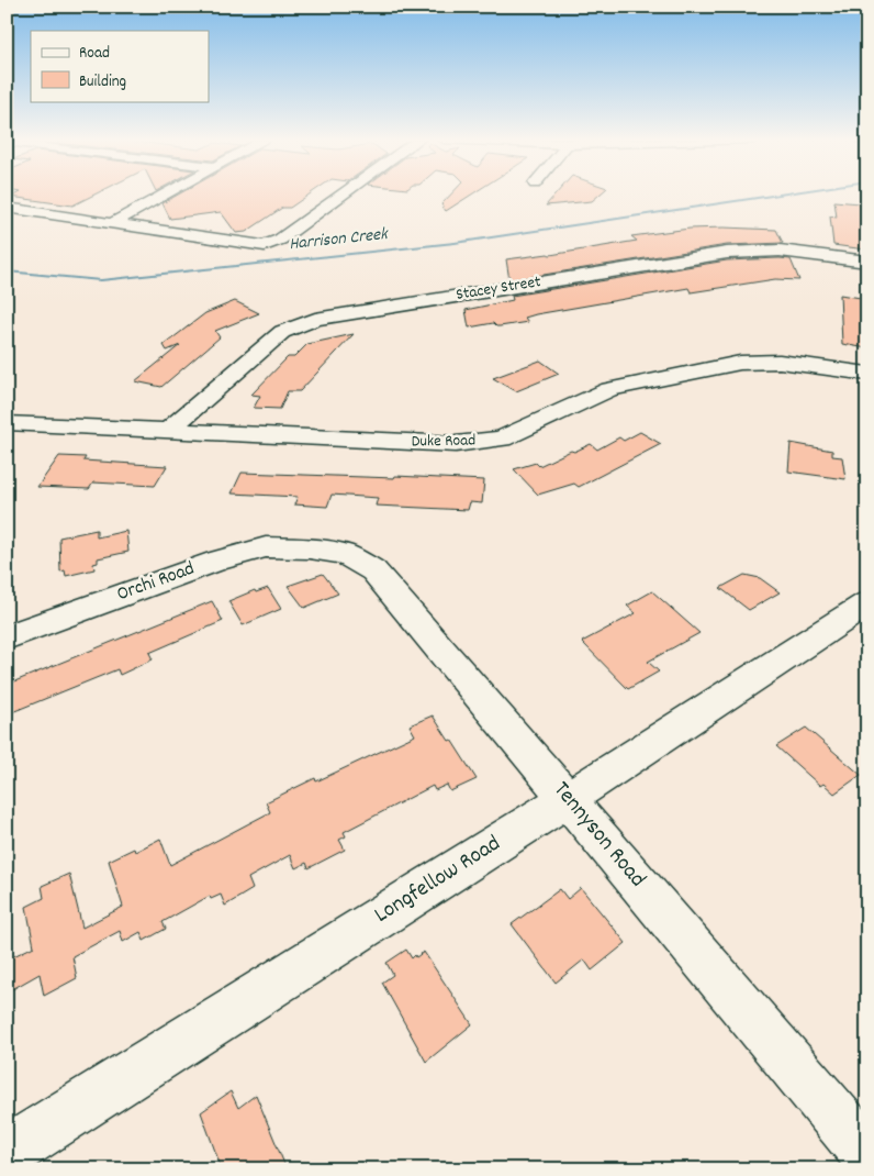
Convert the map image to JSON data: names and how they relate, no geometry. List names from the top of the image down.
{
  "streets": {
    "street": [
      "Stacey Street",
      "Duke Road",
      "Orchi Road",
      "Tennyson Road",
      "Longfellow Road"
    ]
  },
  "crossings": [
    ["Stacey Street", "Duke Road"],
    ["Orchi Road", "Tennyson Road"],
    ["Tennyson Road", "Longfellow Road"]
  ],
  "water": ["Harrison Creek"],
  "legend": ["Road", "Building"]
}
